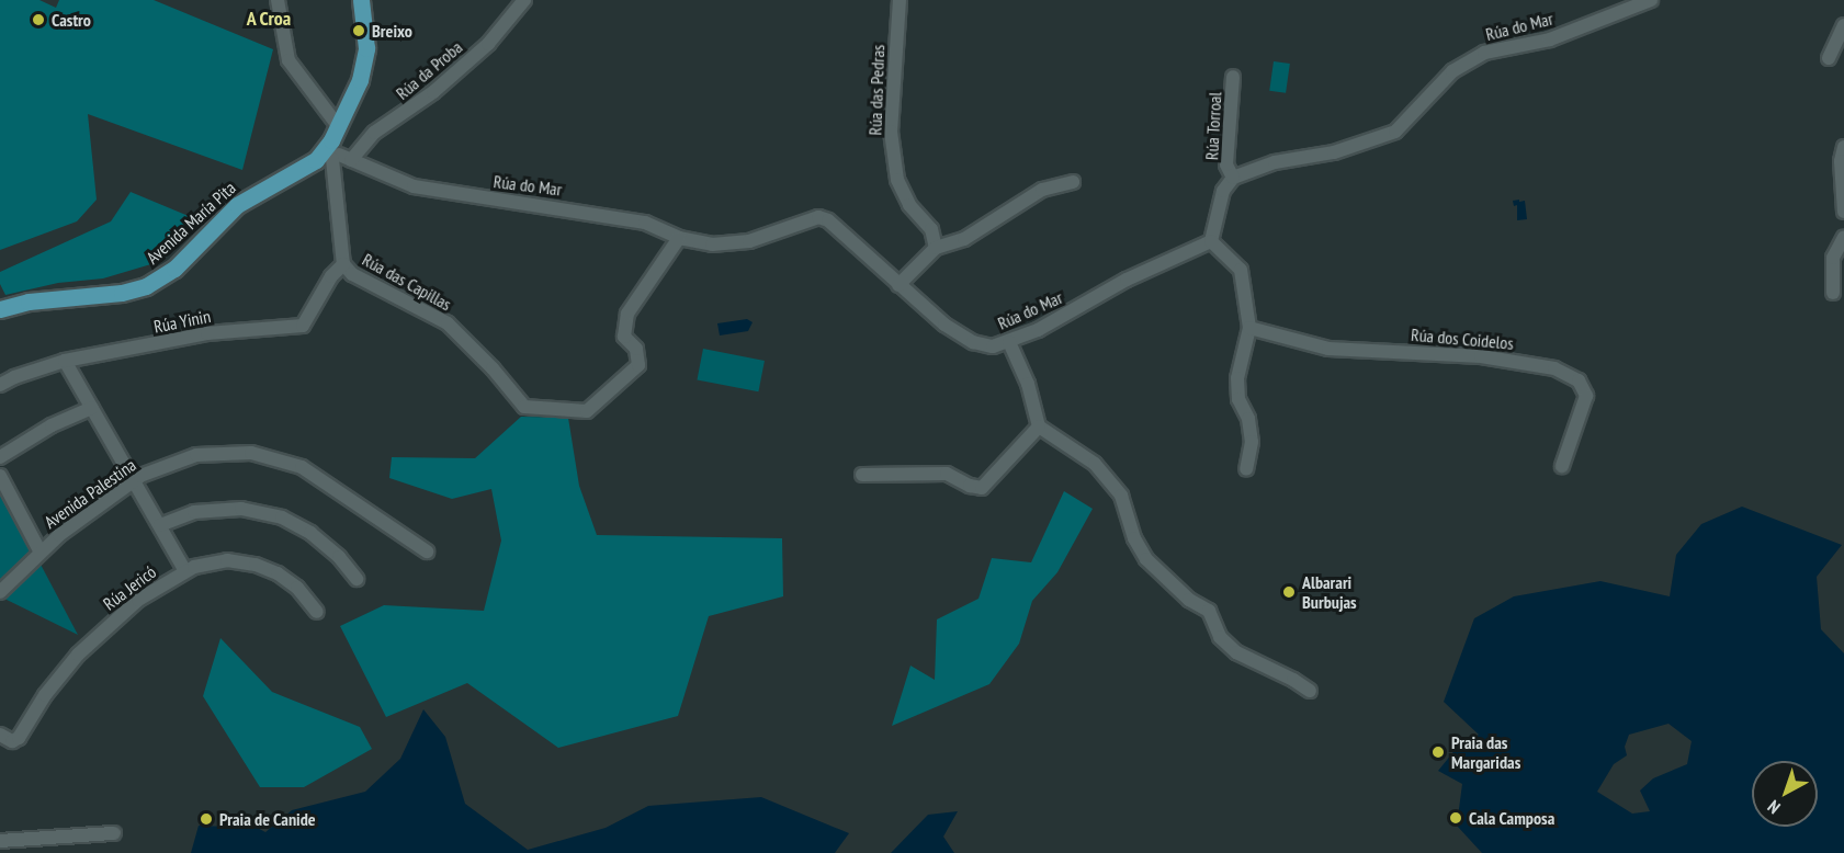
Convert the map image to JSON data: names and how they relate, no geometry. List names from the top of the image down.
{
  "streets": {
    "main road": ["Avenida María Pita"],
    "street": [
      "Rúa do Mar",
      "Rúa da Proba",
      "Rúa das Pedras",
      "Rúa Torroal",
      "Rúa das Capillas",
      "Rúa Yinin",
      "Rúa dos Coidelos",
      "Avenida Palestina",
      "Rúa Jericó"
    ]
  },
  "crossings": [
    ["Rúa do Mar", "Rúa da Proba"],
    ["Rúa do Mar", "Rúa Torroal"],
    ["Rúa do Mar", "Avenida María Pita"],
    ["Rúa do Mar", "Rúa das Capillas"],
    ["Rúa da Proba", "Avenida María Pita"],
    ["Rúa da Proba", "Rúa das Capillas"],
    ["Avenida María Pita", "Rúa das Capillas"],
    ["Rúa das Capillas", "Rúa Yinin"]
  ],
  "districts": ["A Croa"],
  "places": [
    "Castro",
    "Breixo",
    "Albarari Burbujas",
    "Praia das Margaridas",
    "Cala Camposa",
    "Praia de Canide"
  ],
  "north": "bottom left"
}
